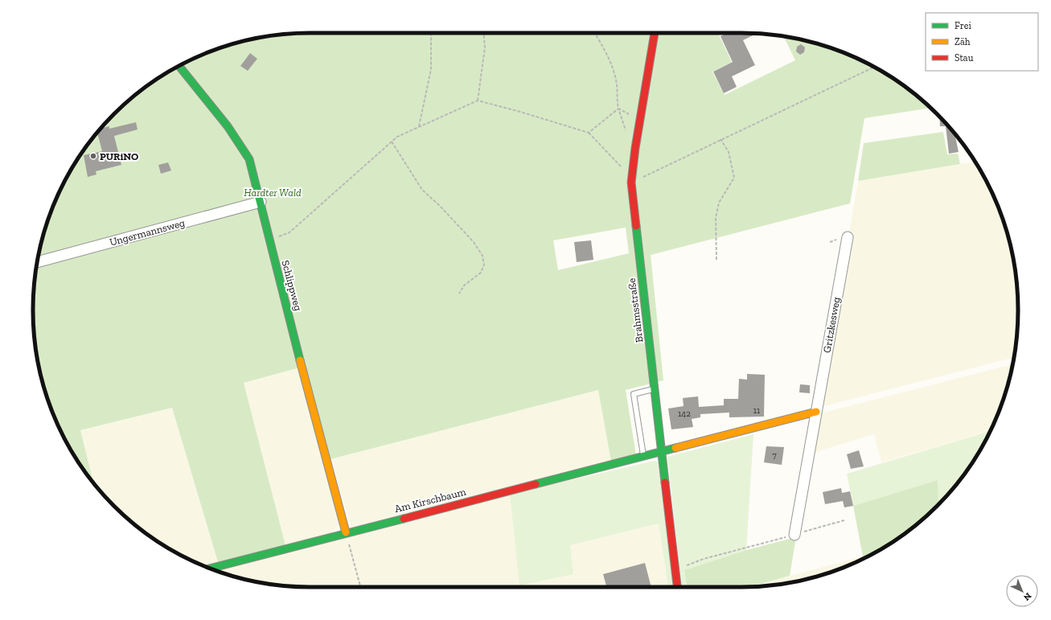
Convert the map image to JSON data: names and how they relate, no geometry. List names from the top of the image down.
{
  "streets": {
    "street": [
      "Ungermannsweg",
      "Schlippweg",
      "Brahmsstraße",
      "Gritzkesweg",
      "Am Kirschbaum"
    ]
  },
  "crossings": [
    ["Ungermannsweg", "Schlippweg"],
    ["Schlippweg", "Am Kirschbaum"],
    ["Brahmsstraße", "Am Kirschbaum"]
  ],
  "parks": ["Hardter Wald"],
  "places": ["PURiNO"],
  "house_numbers": ["11", "142", "7"],
  "legend": ["Frei", "Zäh", "Stau"],
  "north": "bottom right"
}
